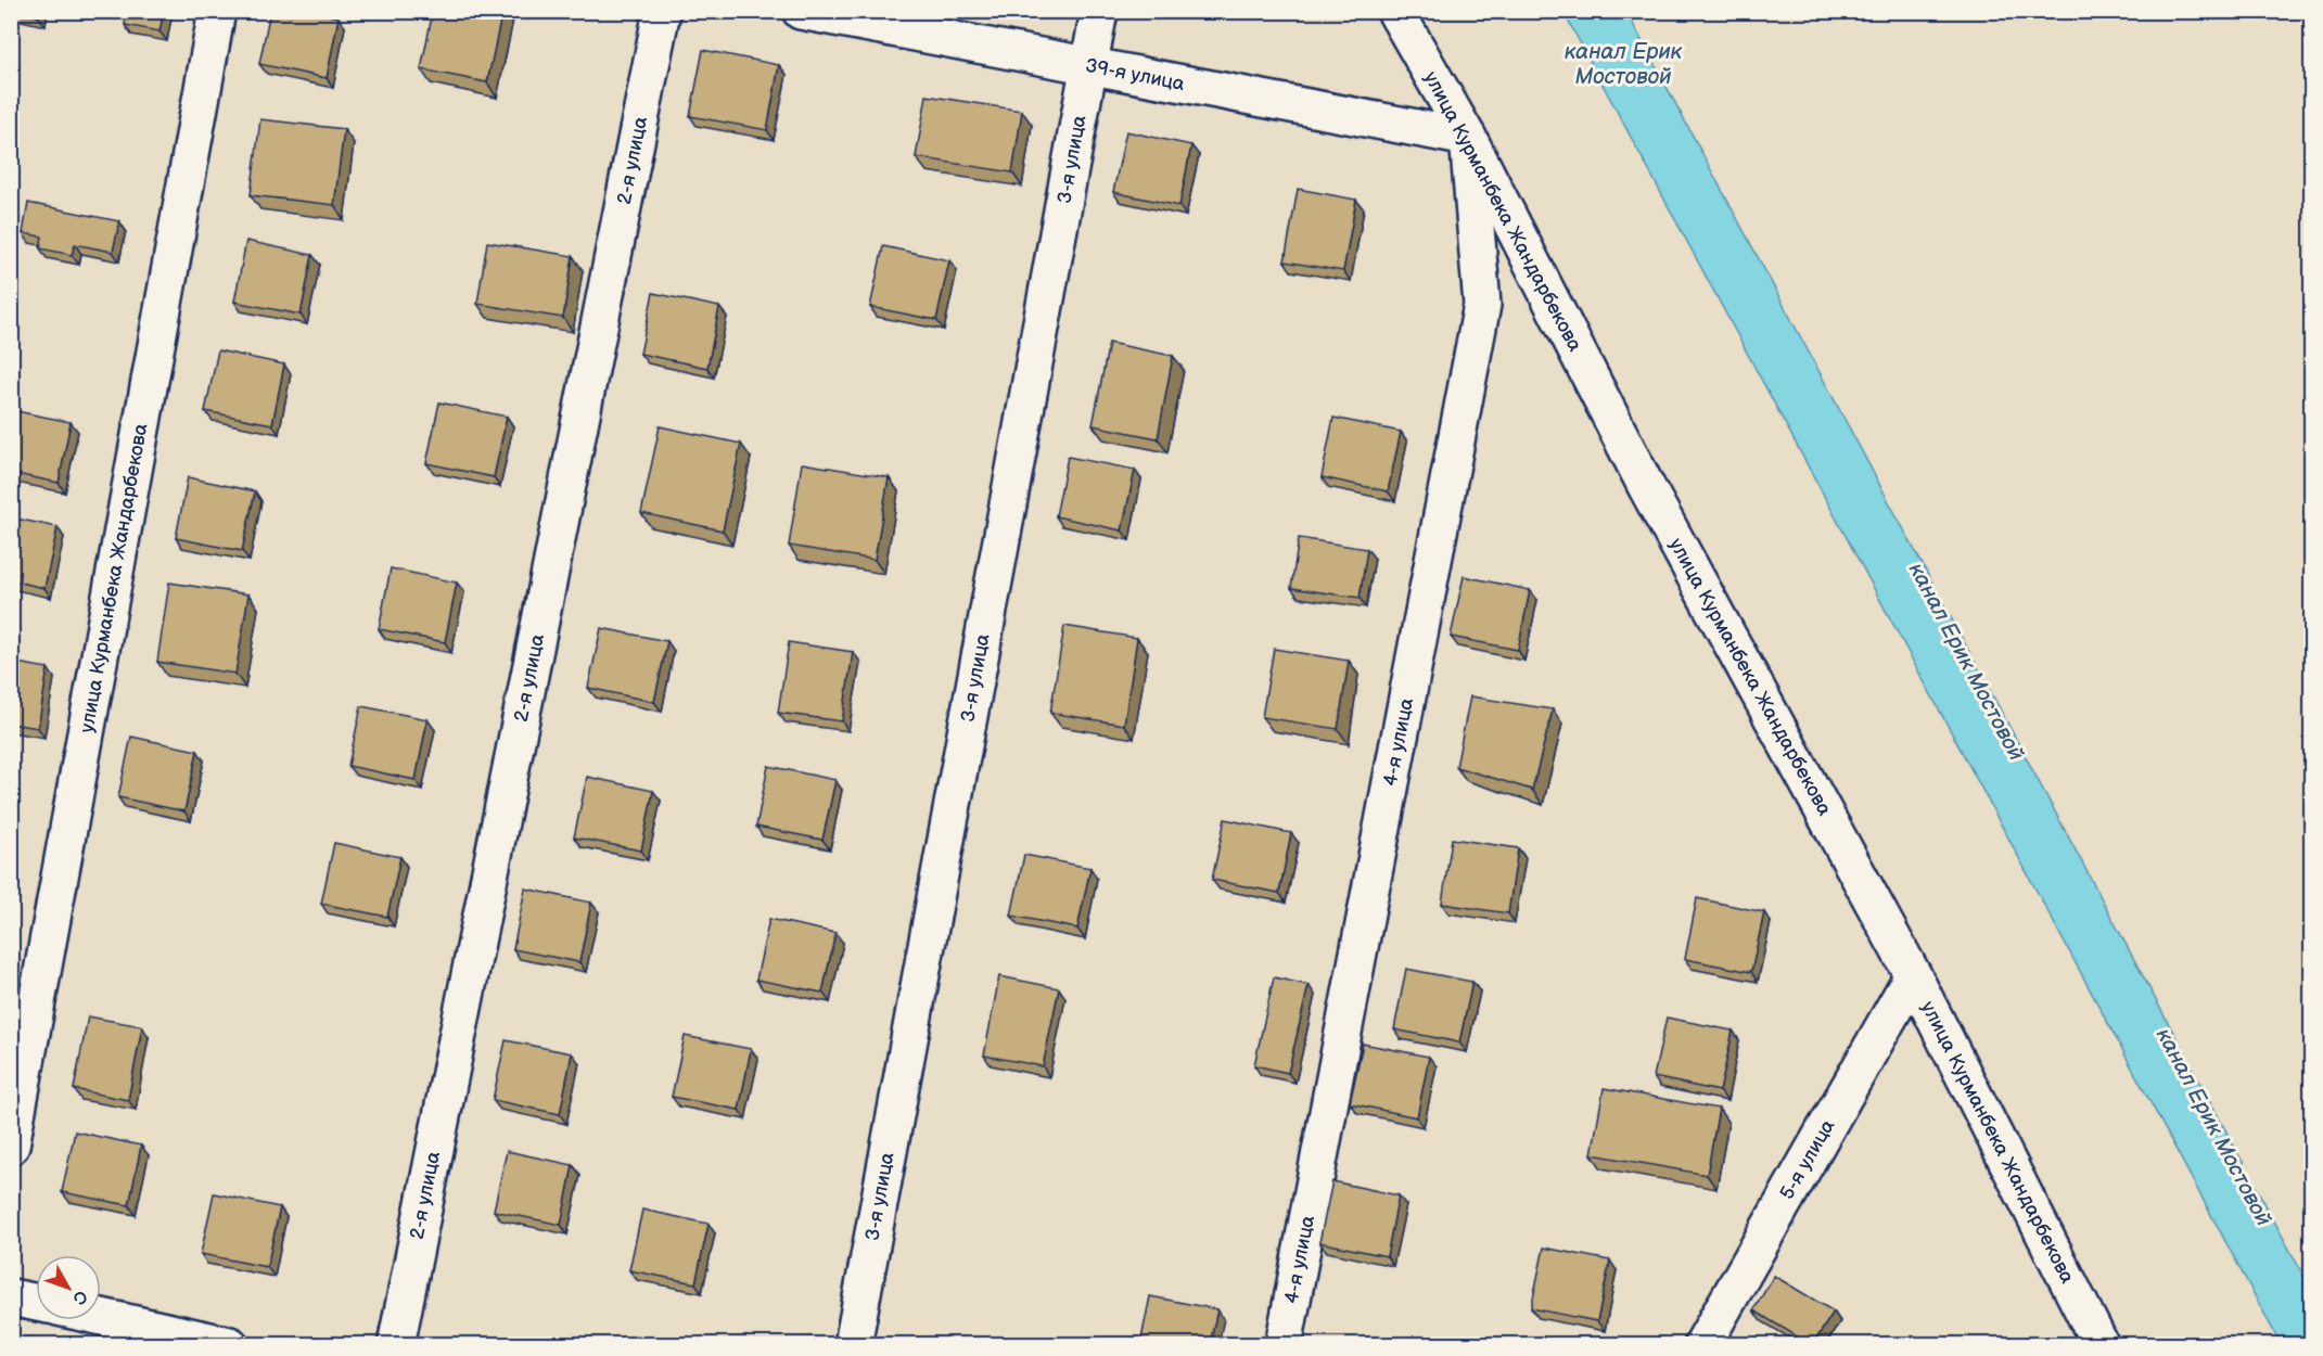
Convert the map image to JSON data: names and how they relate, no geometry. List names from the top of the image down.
{
  "streets": {
    "street": [
      "39-я улица",
      "3-я улица",
      "2-я улица",
      "улица Курманбека Жандарбекова",
      "4-я улица",
      "5-я улица"
    ]
  },
  "crossings": [
    ["39-я улица", "3-я улица"],
    ["39-я улица", "улица Курманбека Жандарбекова"],
    ["39-я улица", "4-я улица"],
    ["улица Курманбека Жандарбекова", "4-я улица"],
    ["улица Курманбека Жандарбекова", "5-я улица"]
  ],
  "water": ["канал Ерик Мостовой"],
  "north": "bottom right"
}
